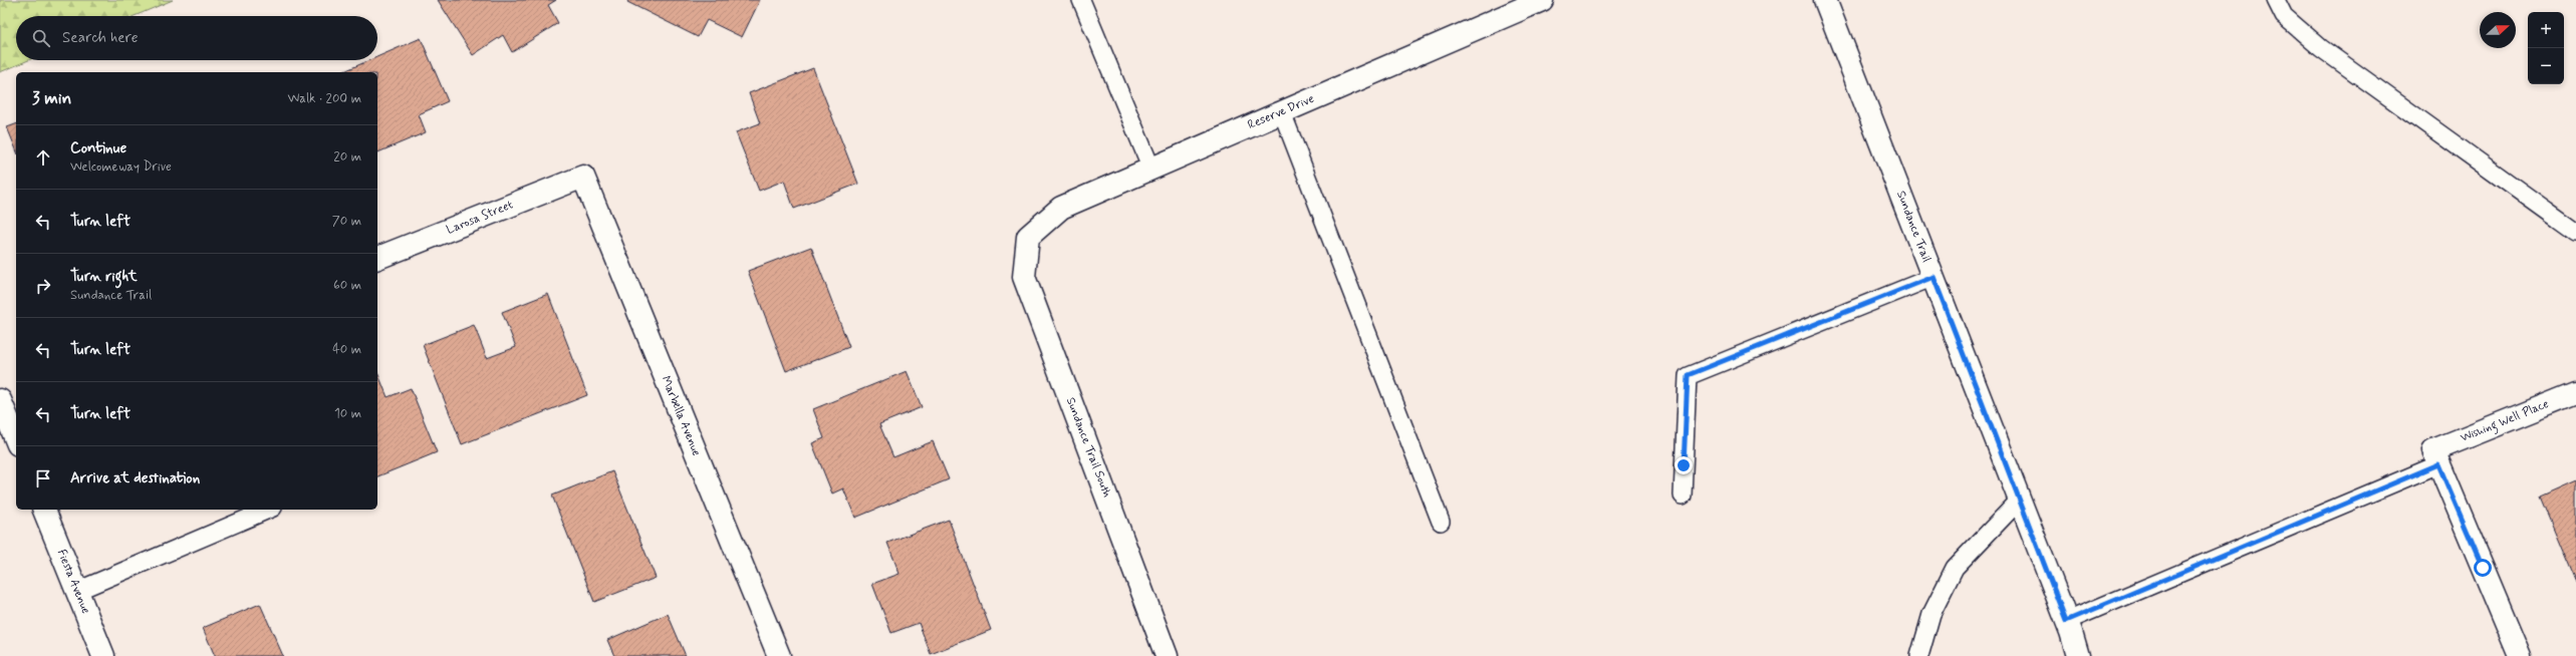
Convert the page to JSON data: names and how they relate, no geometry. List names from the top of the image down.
{
  "streets": {
    "street": [
      "Reserve Drive",
      "Larosa Street",
      "Sundance Trail",
      "Marbella Avenue",
      "Wishing Well Place",
      "Sundance Trail South",
      "Fiesta Avenue"
    ]
  },
  "crossings": [
    ["Reserve Drive", "Sundance Trail South"],
    ["Larosa Street", "Marbella Avenue"]
  ],
  "north": "right",
  "page": {
    "map_buttons": ["+", "−"],
    "search": "Search here",
    "heading": ["3 min", "Walk · 200 m"],
    "list": [
      ["Continue", "Welcomeway Drive", "20 m"],
      ["Turn left", "70 m"],
      ["Turn right", "Sundance Trail", "60 m"],
      ["Turn left", "40 m"],
      ["Turn left", "10 m"],
      "Arrive at destination"
    ]
  }
}
